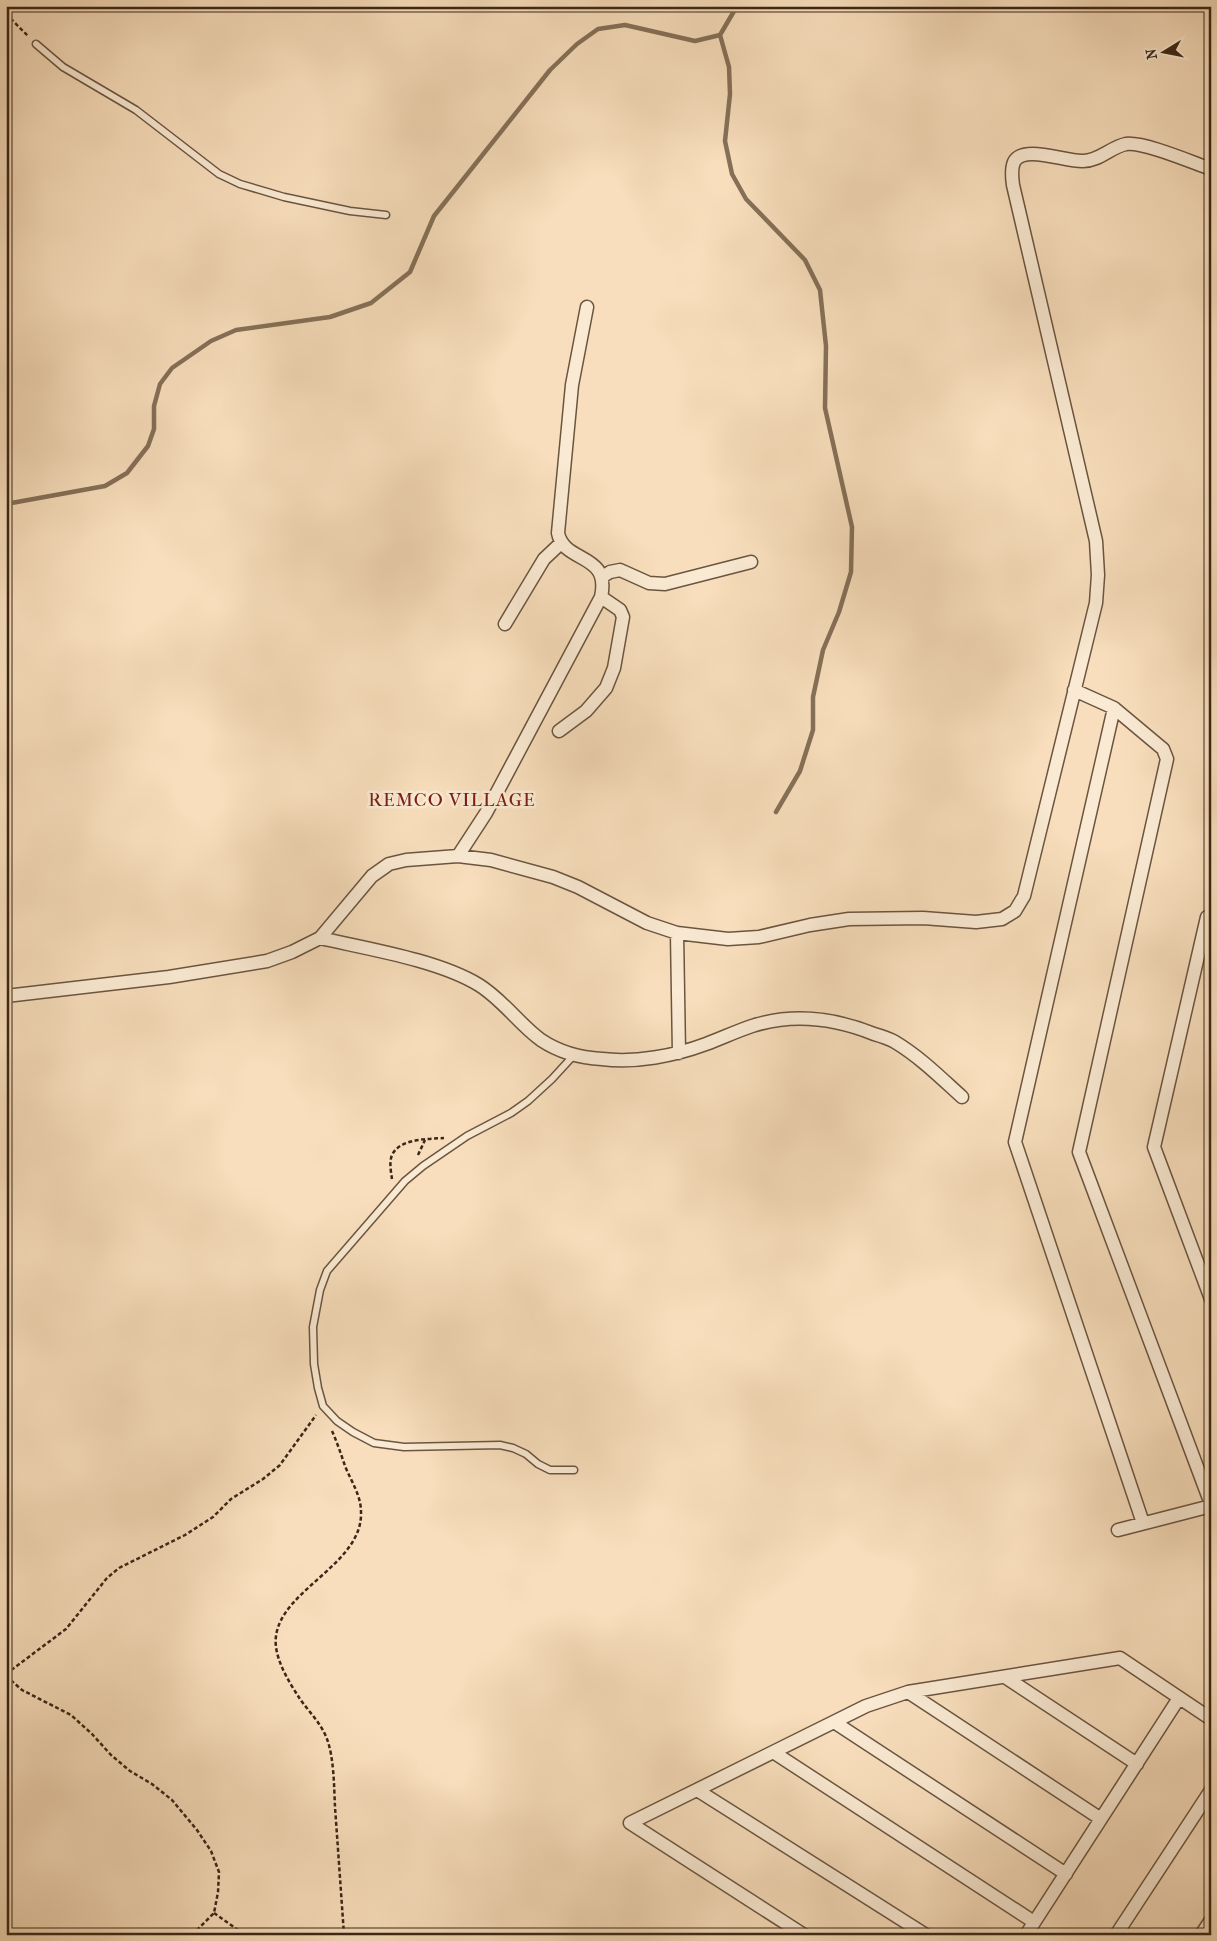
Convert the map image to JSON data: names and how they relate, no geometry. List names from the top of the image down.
{
  "districts": ["REMCO VILLAGE"],
  "north": "left"
}
